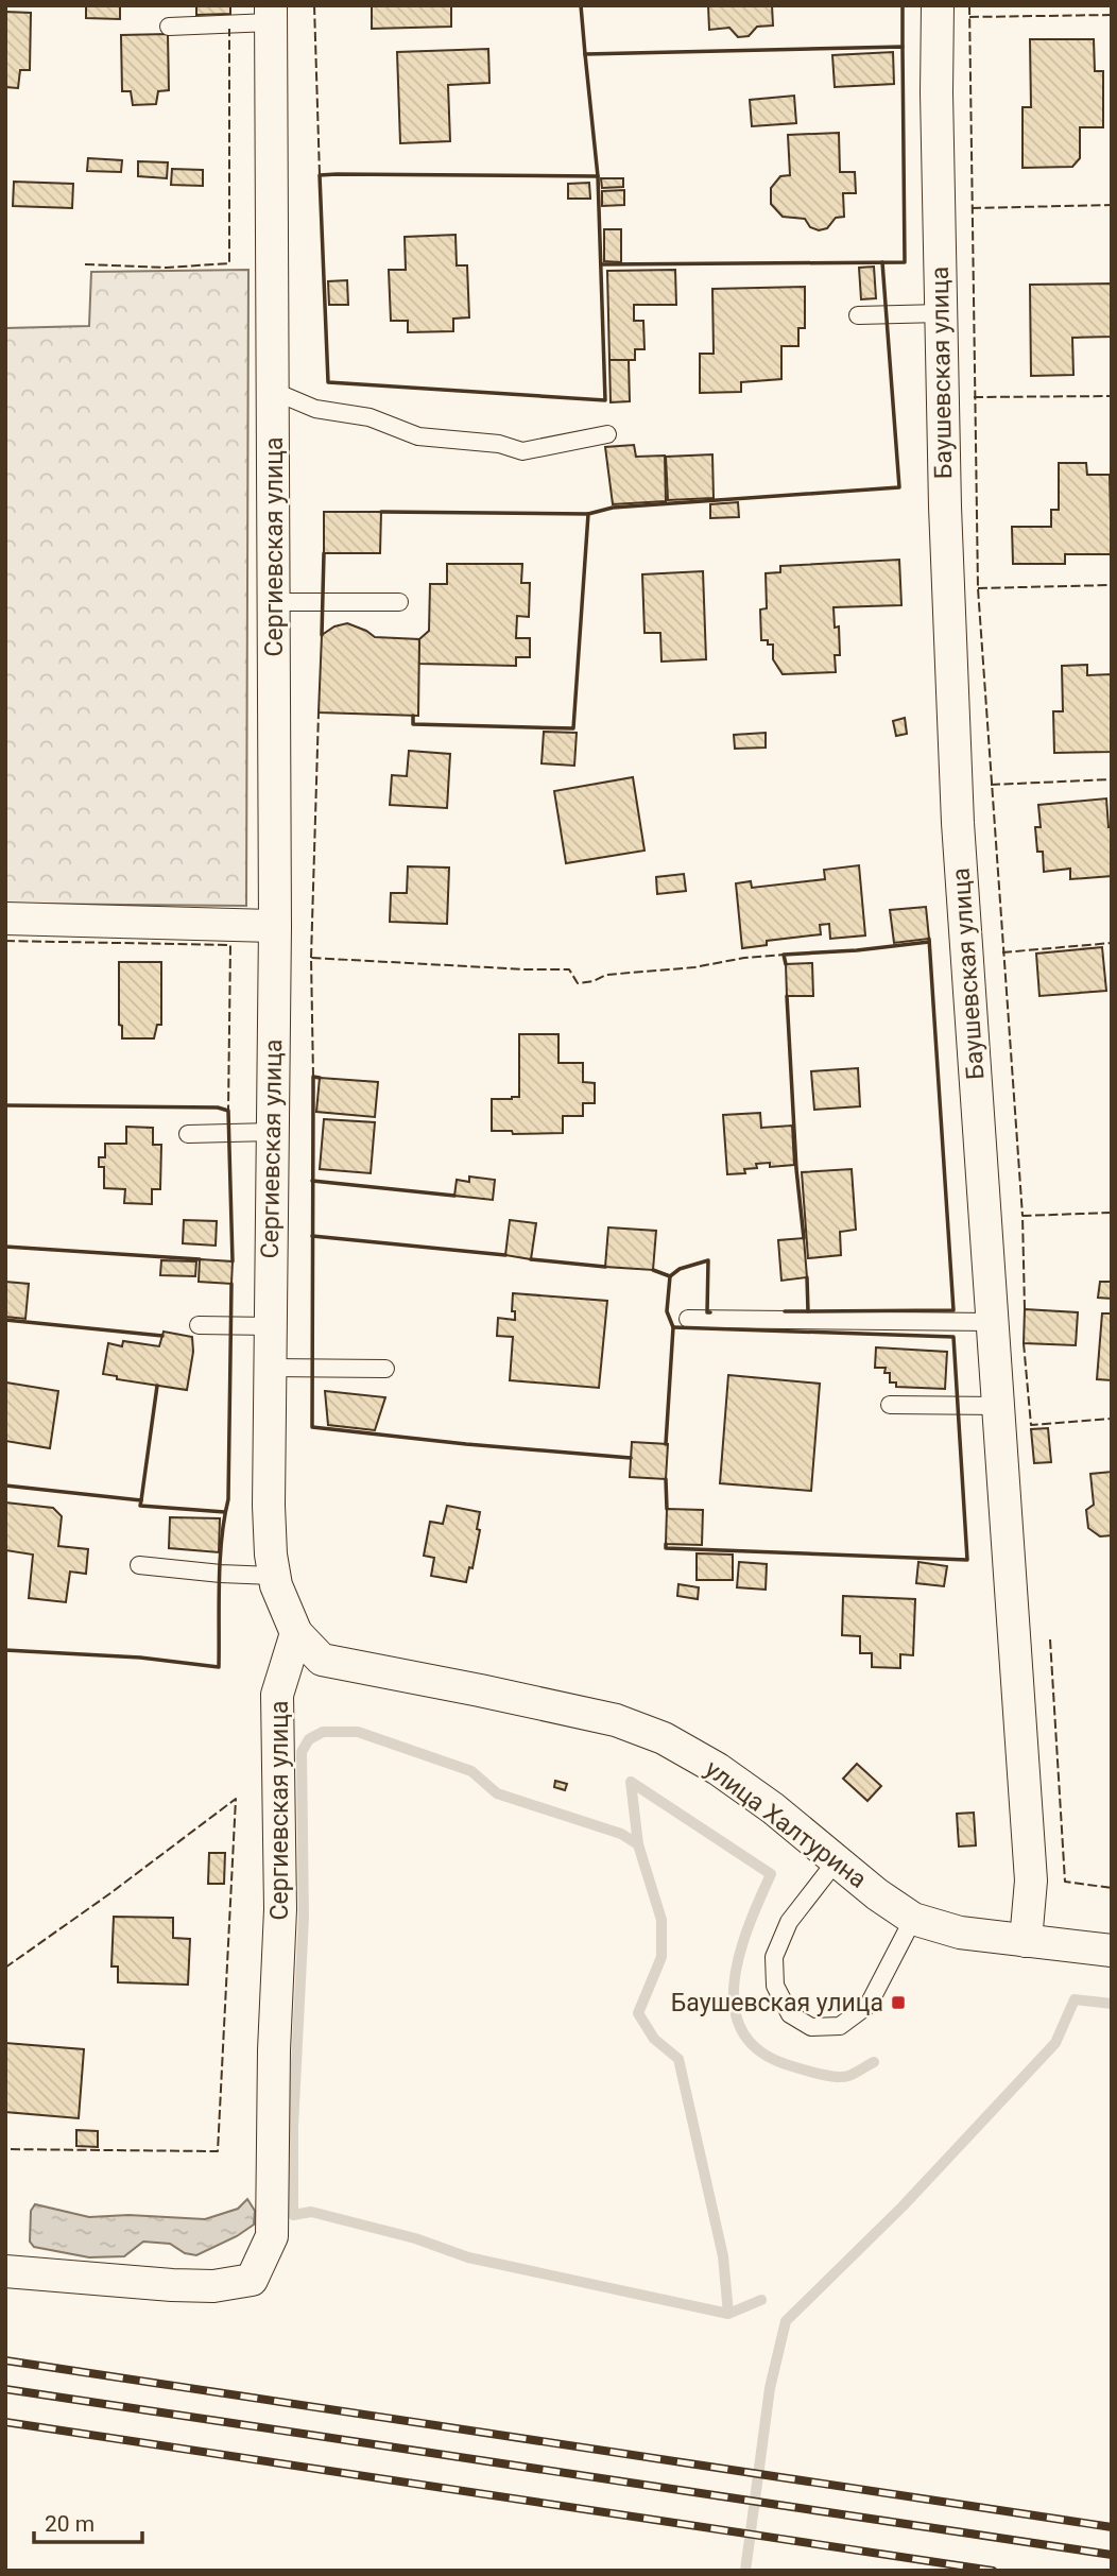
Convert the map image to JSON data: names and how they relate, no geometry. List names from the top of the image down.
{
  "streets": {
    "street": ["Баушевская улица", "Сергиевская улица", "улица Халтурина"]
  },
  "crossings": [
    ["Баушевская улица", "улица Халтурина"],
    ["Сергиевская улица", "улица Халтурина"]
  ],
  "places": {
    "transit": ["Баушевская улица"]
  },
  "scale_bar": "20 m"
}
